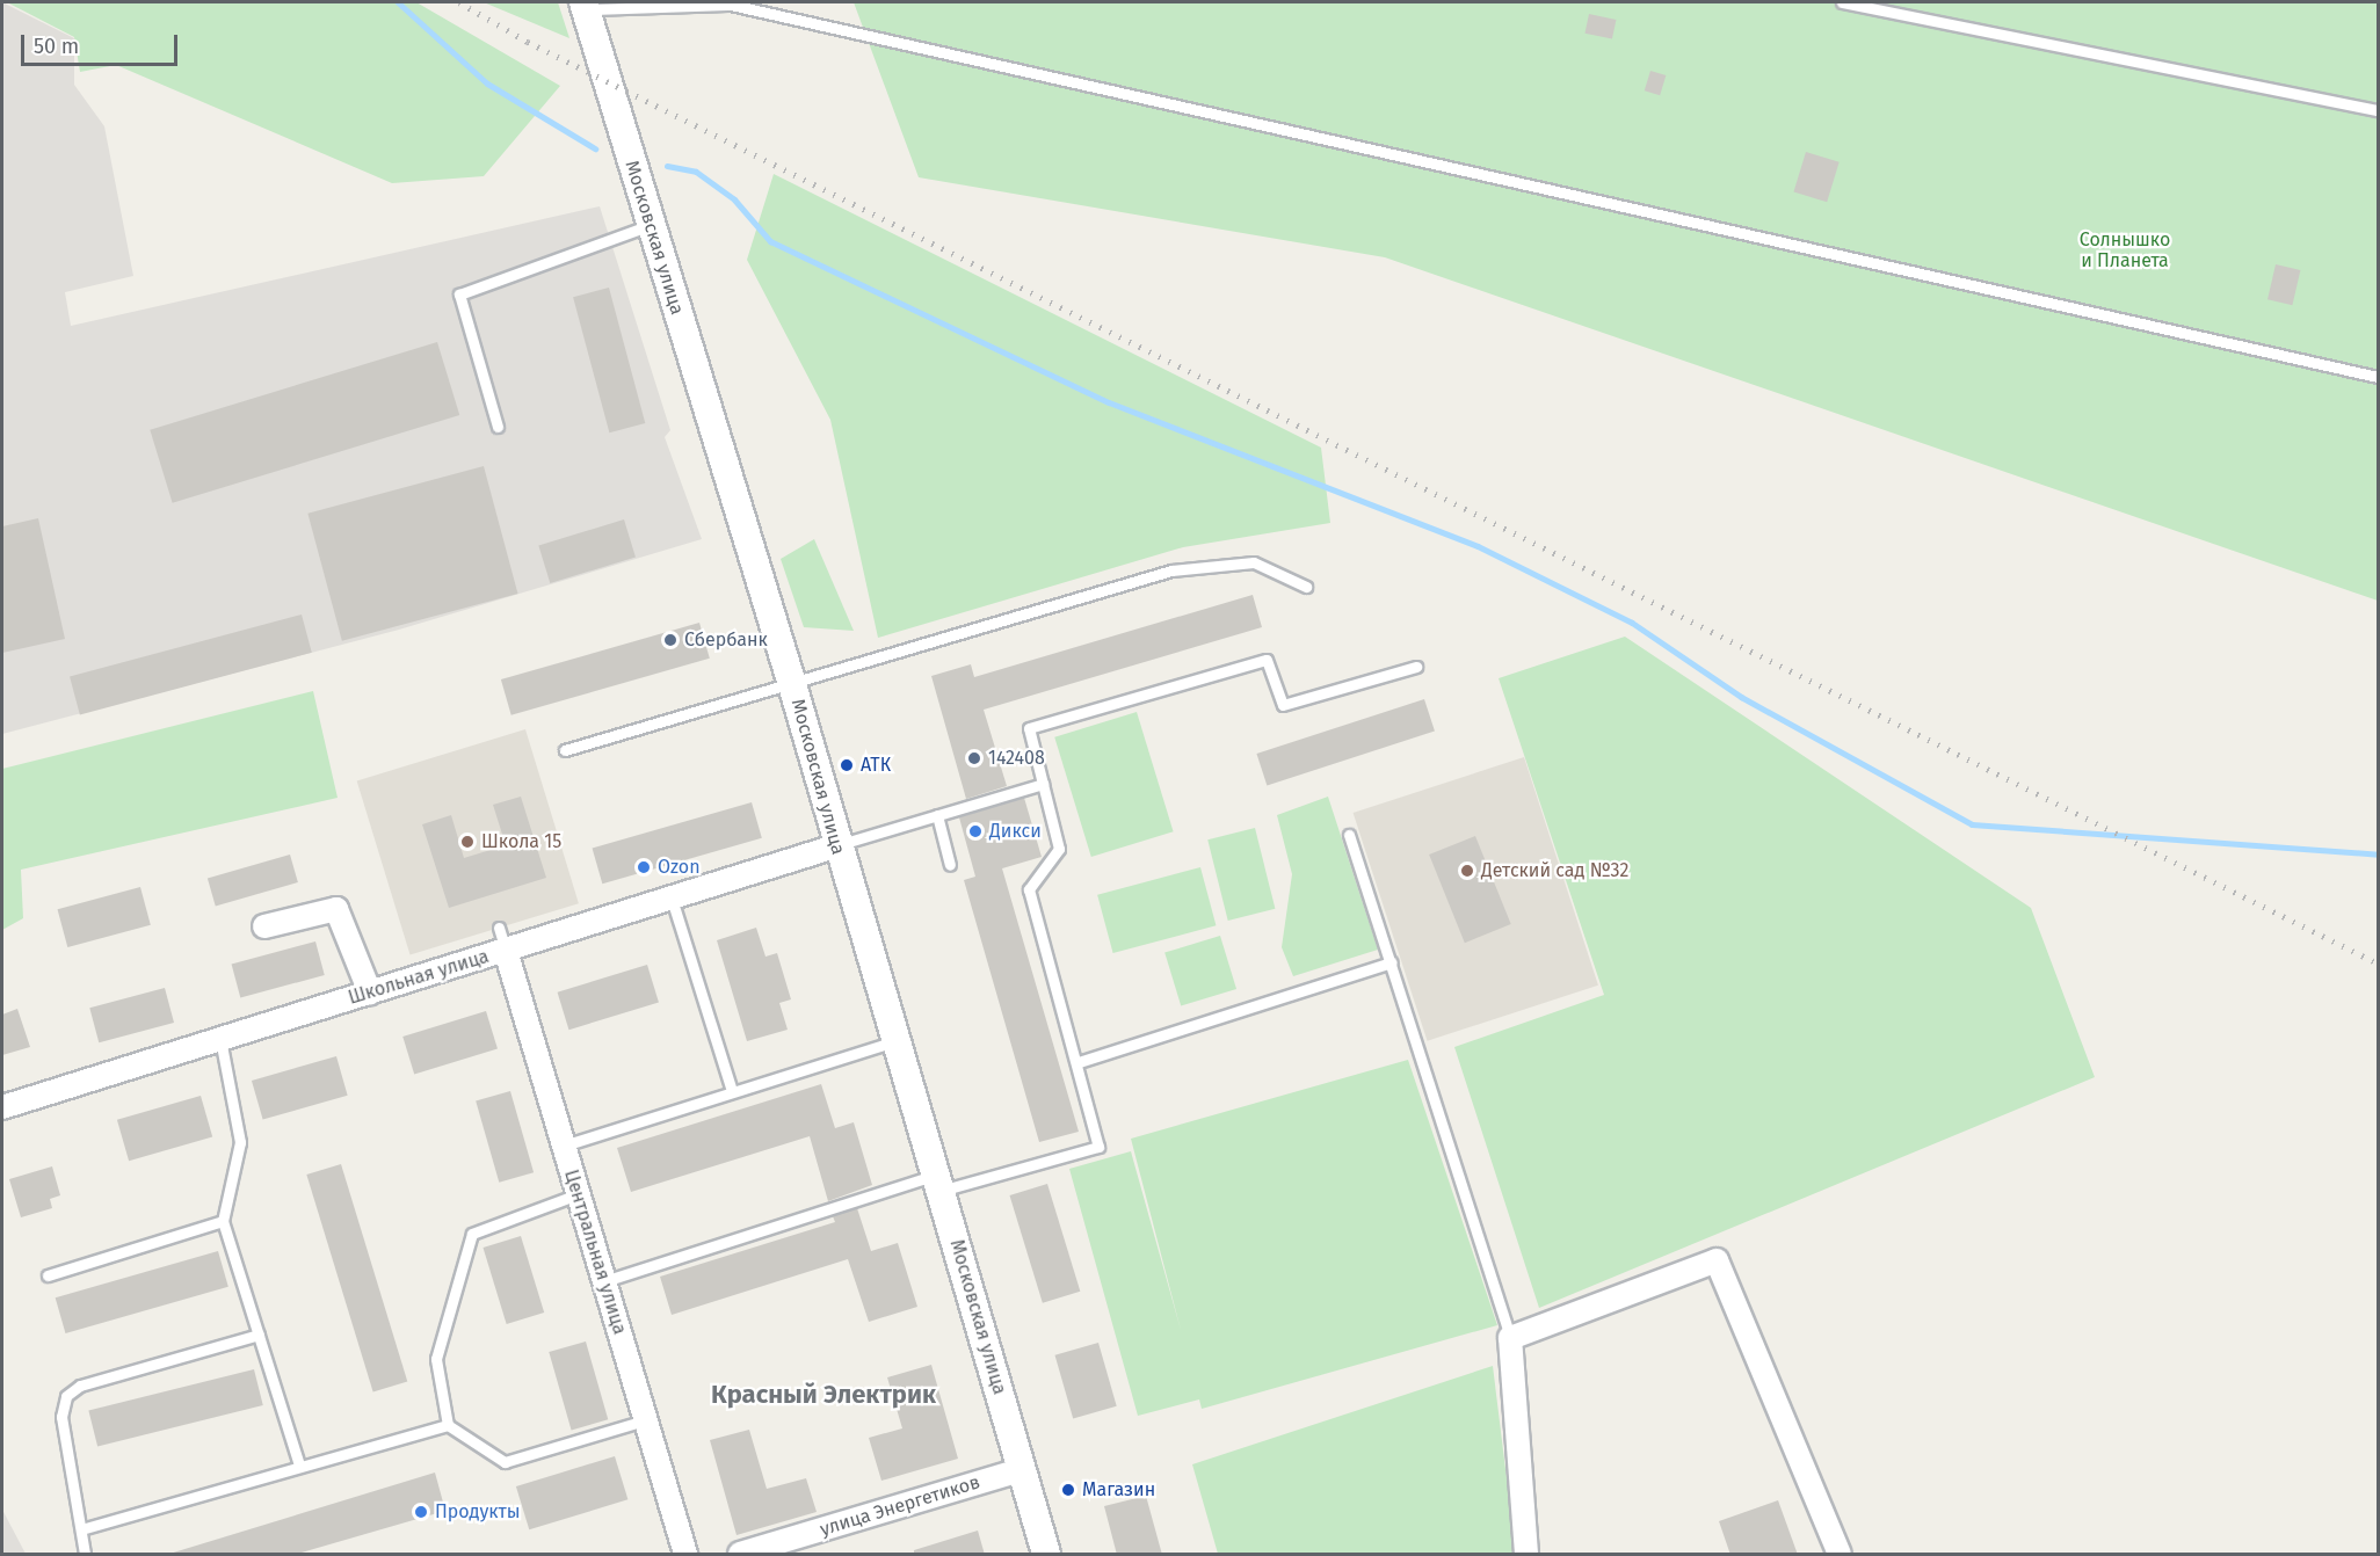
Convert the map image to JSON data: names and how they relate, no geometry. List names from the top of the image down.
{
  "streets": {
    "street": [
      "Московская улица",
      "Школьная улица",
      "Центральная улица",
      "улица Энергетиков"
    ]
  },
  "crossings": [
    ["Московская улица", "Школьная улица"],
    ["Московская улица", "улица Энергетиков"],
    ["Школьная улица", "Центральная улица"]
  ],
  "districts": ["Красный Электрик"],
  "parks": ["Солнышко и Планета"],
  "places": [
    "Сбербанк",
    "142408",
    "АТК",
    "Дикси",
    "Школа 15",
    "Ozon",
    "Детский сад №32",
    "Магазин",
    "Продукты"
  ],
  "scale_bar": "50 m"
}
